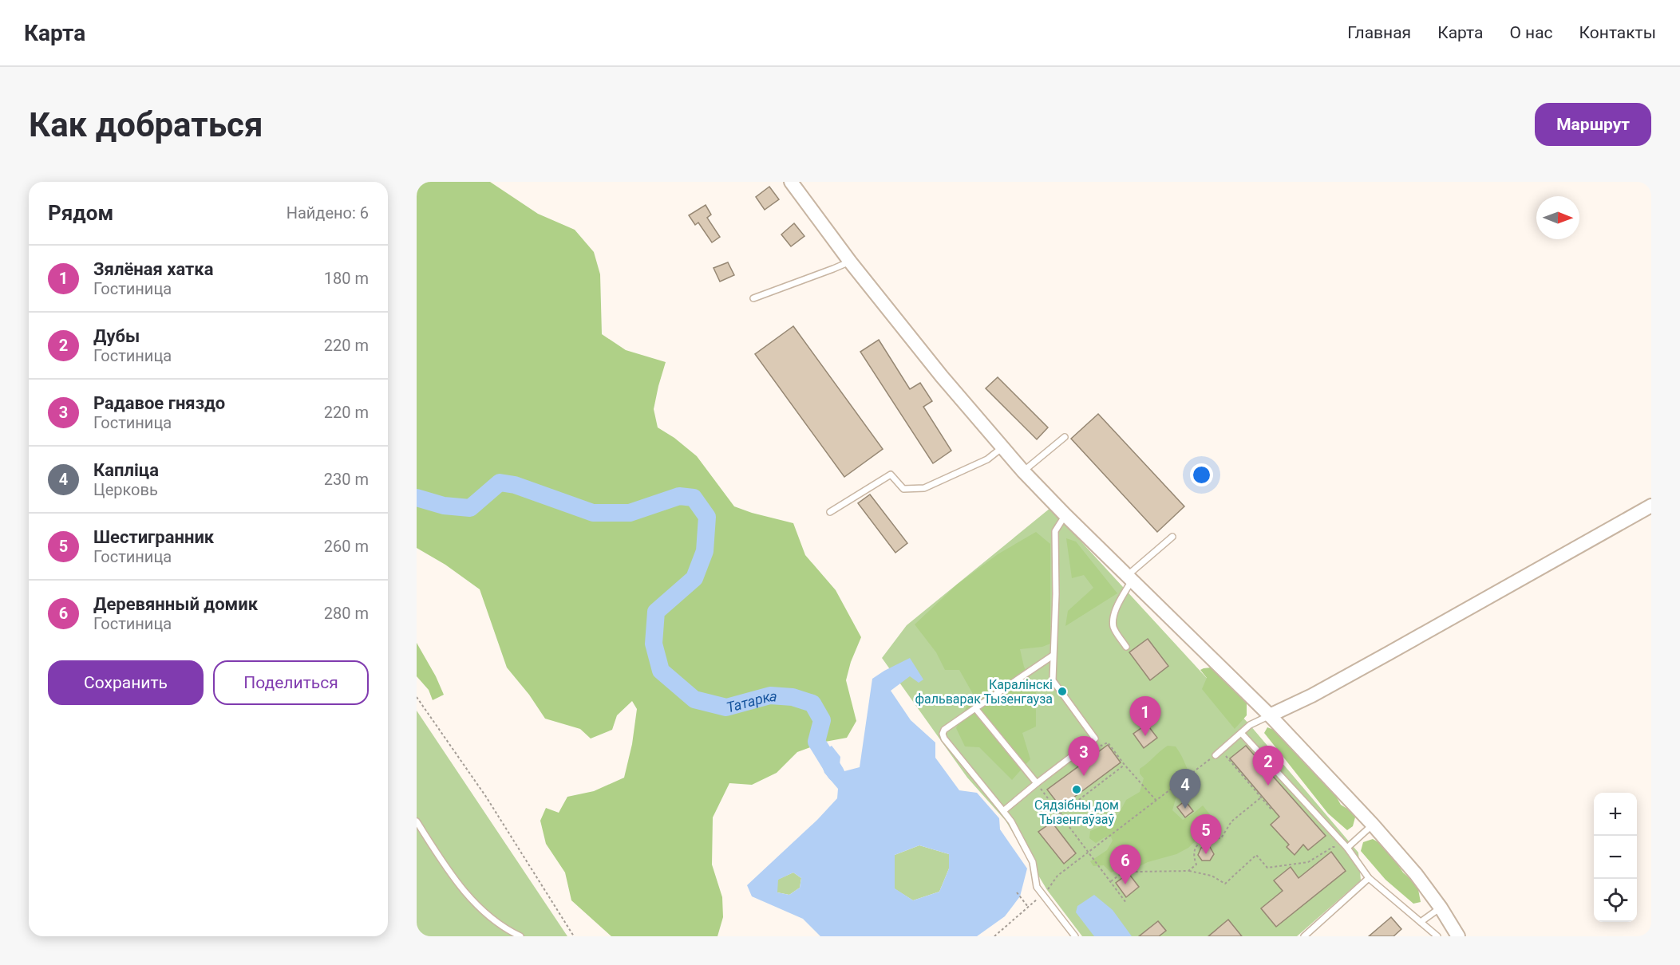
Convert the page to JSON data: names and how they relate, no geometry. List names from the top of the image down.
{
  "water": ["Татарка"],
  "places": ["Каралінскі фальварак Тызенгауза", "Сядзібны дом Тызенгаўзаў"],
  "north": "right",
  "page": {
    "header": "Карта",
    "nav": [
      "Главная",
      "Карта",
      "О нас",
      "Контакты"
    ],
    "buttons": [
      "Маршрут",
      ["Сохранить", "Поделиться"]
    ],
    "title": "Как добраться",
    "heading": ["Рядом", "Найдено: 6"],
    "list": [
      {
        "mark": "1",
        "name": "Зялёная хатка",
        "note": "Гостиница",
        "value": "180 m"
      },
      {
        "mark": "2",
        "name": "Дубы",
        "note": "Гостиница",
        "value": "220 m"
      },
      {
        "mark": "3",
        "name": "Радавое гняздо",
        "note": "Гостиница",
        "value": "220 m"
      },
      {
        "mark": "4",
        "name": "Капліца",
        "note": "Церковь",
        "value": "230 m"
      },
      {
        "mark": "5",
        "name": "Шестигранник",
        "note": "Гостиница",
        "value": "260 m"
      },
      {
        "mark": "6",
        "name": "Деревянный домик",
        "note": "Гостиница",
        "value": "280 m"
      }
    ],
    "pins": [
      "1",
      "3",
      "2",
      "4",
      "5",
      "6"
    ],
    "map_buttons": ["+", "−"]
  }
}
